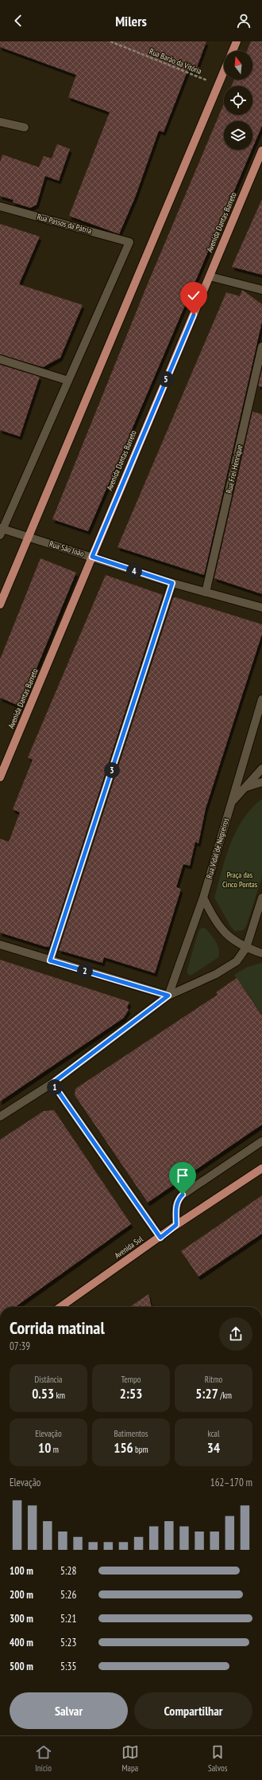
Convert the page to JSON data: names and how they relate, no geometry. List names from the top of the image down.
{
  "streets": {
    "main road": ["Avenida Dantas Barreto", "Avenida Sul"],
    "street": [
      "Rua Passos da Pátria",
      "Rua Frei Henrique",
      "Rua São João",
      "Rua Vidal de Negreiros"
    ],
    "path": ["Rua Barão da Vitória"]
  },
  "crossings": [
    ["Avenida Dantas Barreto", "Rua São João"],
    ["Rua Frei Henrique", "Rua São João"]
  ],
  "parks": ["Praça das Cinco Pontas"],
  "north": "top",
  "page": {
    "header": "Milers",
    "pins": [
      "5",
      "4",
      "3",
      "2",
      "1"
    ],
    "heading": ["Corrida matinal", "07:39"],
    "stats": [
      ["Distância", "0.53 km"],
      ["Tempo", "2:53"],
      ["Ritmo", "5:27 /km"],
      ["Elevação", "10 m"],
      ["Batimentos", "156 bpm"],
      ["kcal", "34"]
    ],
    "chart": ["Elevação", "162–170 m"],
    "list": [
      {
        "name": "100 m",
        "note": "5:28"
      },
      {
        "name": "200 m",
        "note": "5:26"
      },
      {
        "name": "300 m",
        "note": "5:21"
      },
      {
        "name": "400 m",
        "note": "5:23"
      },
      {
        "name": "500 m",
        "note": "5:35"
      }
    ],
    "buttons": ["Salvar", "Compartilhar"],
    "tabs": ["Início", "Mapa", "Salvos"]
  }
}
